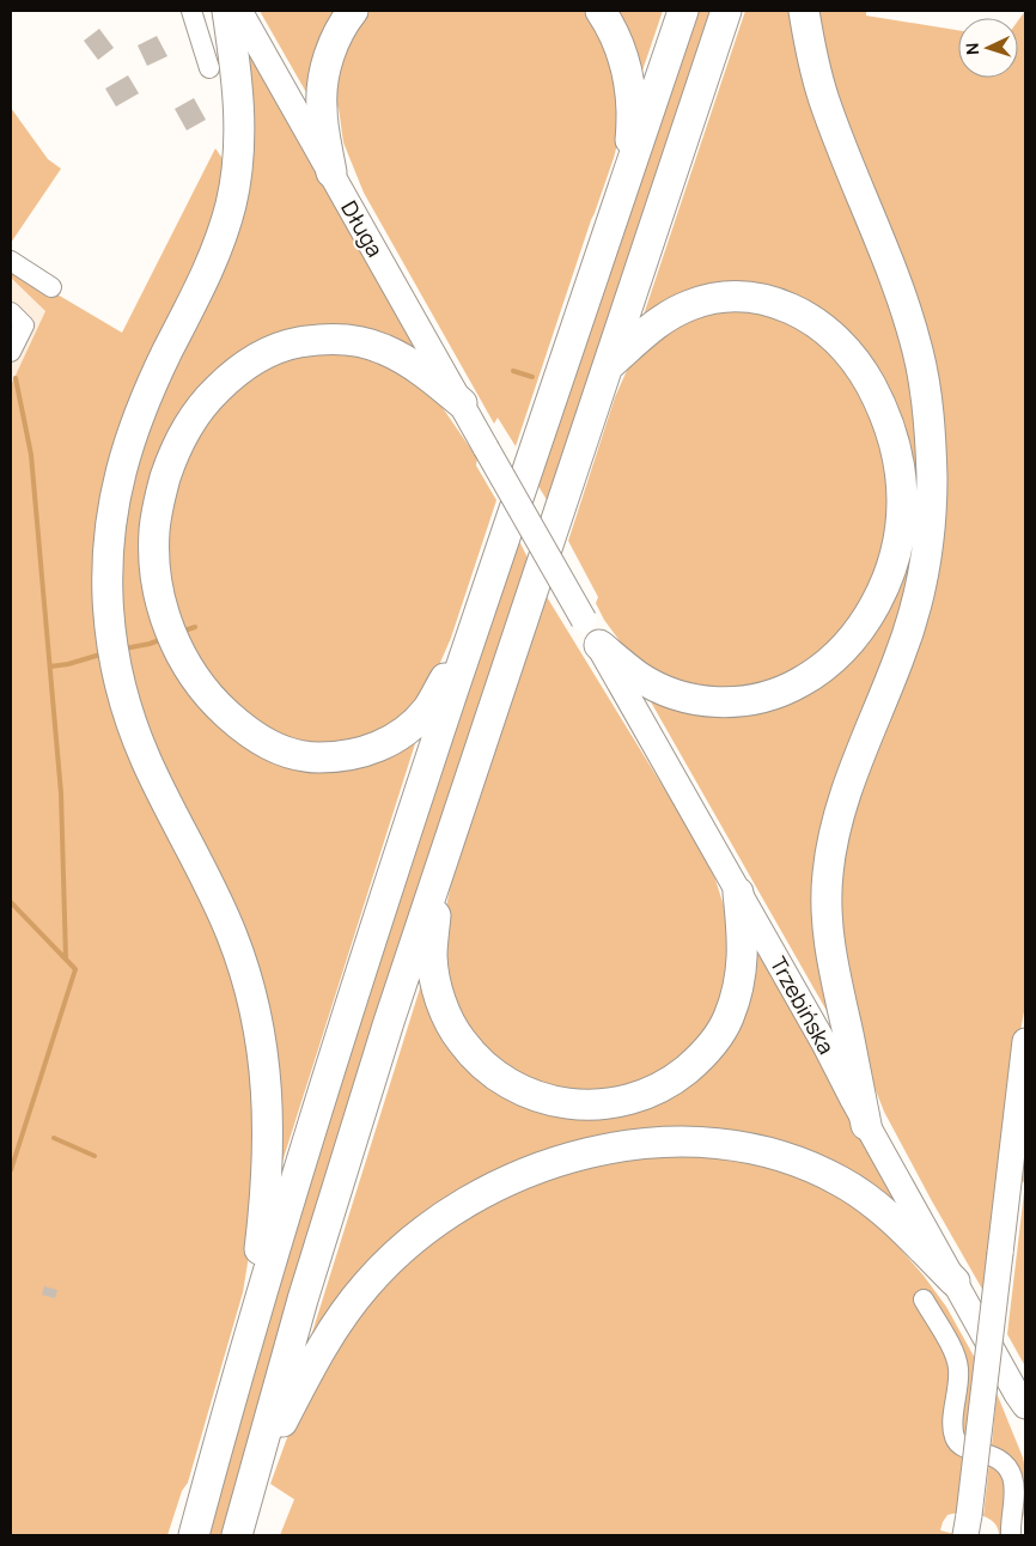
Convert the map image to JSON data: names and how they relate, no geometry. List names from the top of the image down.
{
  "streets": {
    "main road": ["Długa", "Trzebińska"]
  },
  "crossings": [
    ["Długa", "Trzebińska"]
  ],
  "north": "left"
}
